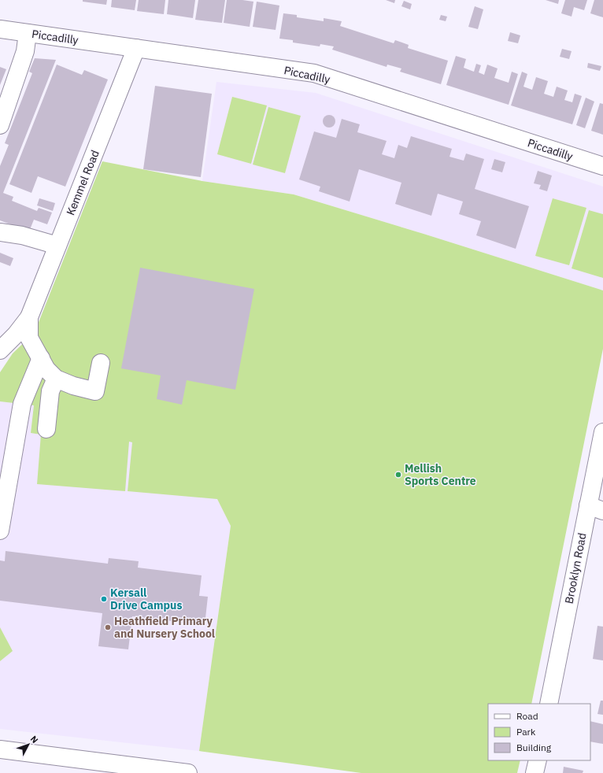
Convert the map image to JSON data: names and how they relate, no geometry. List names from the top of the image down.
{
  "streets": {
    "street": ["Piccadilly", "Kemmel Road", "Brooklyn Road"]
  },
  "crossings": [
    ["Piccadilly", "Kemmel Road"]
  ],
  "places": ["Mellish Sports Centre", "Kersall Drive Campus", "Heathfield Primary and Nursery School"],
  "legend": ["Road", "Park", "Building"],
  "north": "top right"
}
